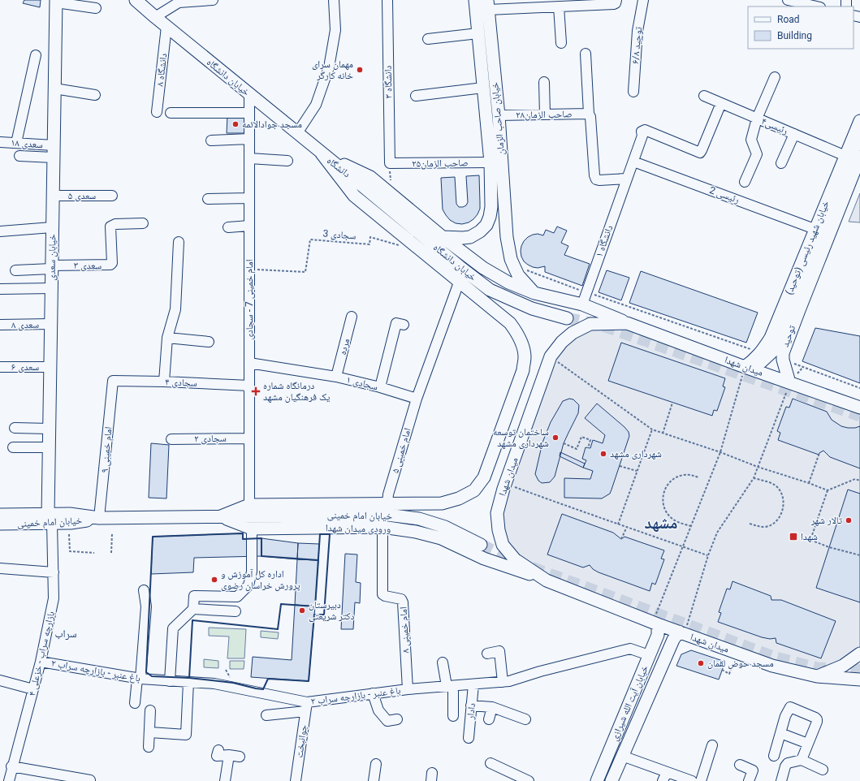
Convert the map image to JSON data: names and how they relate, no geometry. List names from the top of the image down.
{
  "streets": {
    "main road": [
      "خیابان دانشگاه",
      "خیابان صاحب الزمان",
      "دانشگاه",
      "خیابان شهید رئیسی (توحید)",
      "خیابان سعدی",
      "توحید",
      "میدان شهدا",
      "خیابان امام خمینی",
      "ورودی میدان شهدا",
      "خیابان آیت الله شیرازی"
    ],
    "street": [
      "توحید ۶/۸",
      "دانشگاه ۸",
      "دانشگاه ۳",
      "صاحب الزمان۲۸",
      "رئیسی۴",
      "سعدی ۱۸",
      "صاحب الزمان۲۵",
      "رئیسی 2",
      "سعدی ۵",
      "دانشگاه ۱",
      "سعدی ۳",
      "امام خمینی 7 - سجادی",
      "سعدی ۸",
      "مرده",
      "سعدی ۶",
      "سجادی ۴",
      "سجادی ۱",
      "سجادی ۲",
      "امام خمینی ۹",
      "امام خمینی ۵",
      "امام خمینی ۸",
      "بازارچه سراب - خزعلی ۴",
      "باغ عنبر - بازارچه سراب ۲",
      "دادار",
      "جوانبخت"
    ],
    "path": ["سجادی 3"]
  },
  "crossings": [
    ["دانشگاه ۸", "خیابان دانشگاه"],
    ["خیابان دانشگاه", "دانشگاه"],
    ["خیابان دانشگاه", "امام خمینی 7 - سجادی"],
    ["دانشگاه ۳", "صاحب الزمان۲۵"],
    ["صاحب الزمان۲۸", "خیابان صاحب الزمان"],
    ["رئیسی۴", "دانشگاه ۱"],
    ["رئیسی۴", "خیابان شهید رئیسی (توحید)"],
    ["سعدی ۱۸", "خیابان سعدی"],
    ["رئیسی 2", "دانشگاه ۱"],
    ["رئیسی 2", "خیابان شهید رئیسی (توحید)"],
    ["سعدی ۵", "خیابان سعدی"],
    ["سجادی 3", "امام خمینی 7 - سجادی"],
    ["خیابان شهید رئیسی (توحید)", "توحید"],
    ["خیابان شهید رئیسی (توحید)", "میدان شهدا"],
    ["خیابان سعدی", "سعدی ۳"],
    ["خیابان سعدی", "سعدی ۸"],
    ["خیابان سعدی", "سعدی ۶"],
    ["خیابان سعدی", "خیابان امام خمینی"],
    ["خیابان سعدی", "بازارچه سراب - خزعلی ۴"],
    ["امام خمینی 7 - سجادی", "سجادی ۴"],
    ["امام خمینی 7 - سجادی", "سجادی ۱"],
    ["امام خمینی 7 - سجادی", "سجادی ۲"],
    ["امام خمینی 7 - سجادی", "خیابان امام خمینی"],
    ["توحید", "میدان شهدا"],
    ["مرده", "سجادی ۱"],
    ["میدان شهدا", "ورودی میدان شهدا"],
    ["میدان شهدا", "خیابان آیت الله شیرازی"],
    ["سجادی ۴", "امام خمینی ۹"],
    ["سجادی ۱", "امام خمینی ۵"],
    ["امام خمینی ۹", "خیابان امام خمینی"],
    ["خیابان امام خمینی", "ورودی میدان شهدا"],
    ["خیابان امام خمینی", "بازارچه سراب - خزعلی ۴"],
    ["ورودی میدان شهدا", "امام خمینی ۸"],
    ["امام خمینی ۸", "باغ عنبر - بازارچه سراب ۲"],
    ["بازارچه سراب - خزعلی ۴", "باغ عنبر - بازارچه سراب ۲"],
    ["باغ عنبر - بازارچه سراب ۲", "خیابان آیت الله شیرازی"],
    ["باغ عنبر - بازارچه سراب ۲", "دادار"],
    ["باغ عنبر - بازارچه سراب ۲", "جوانبخت"]
  ],
  "districts": ["مشهد", "سراب"],
  "places": {
    "other": [
      "مهمان سرای خانه کارگر",
      "مسجد جوادالائمه",
      "ساختمان توسعه شهرداری مشهد",
      "شهرداری مشهد",
      "تالار شهر",
      "اداره کل آموزش و پرورش خراسان رضوی",
      "دبیرستان دکتر شریعتی",
      "مسجد حوض لقمان"
    ],
    "health": ["درمانگاه شماره یک فرهنگیان مشهد"],
    "transit": ["شهدا"]
  },
  "legend": ["Road", "Building"]
}
